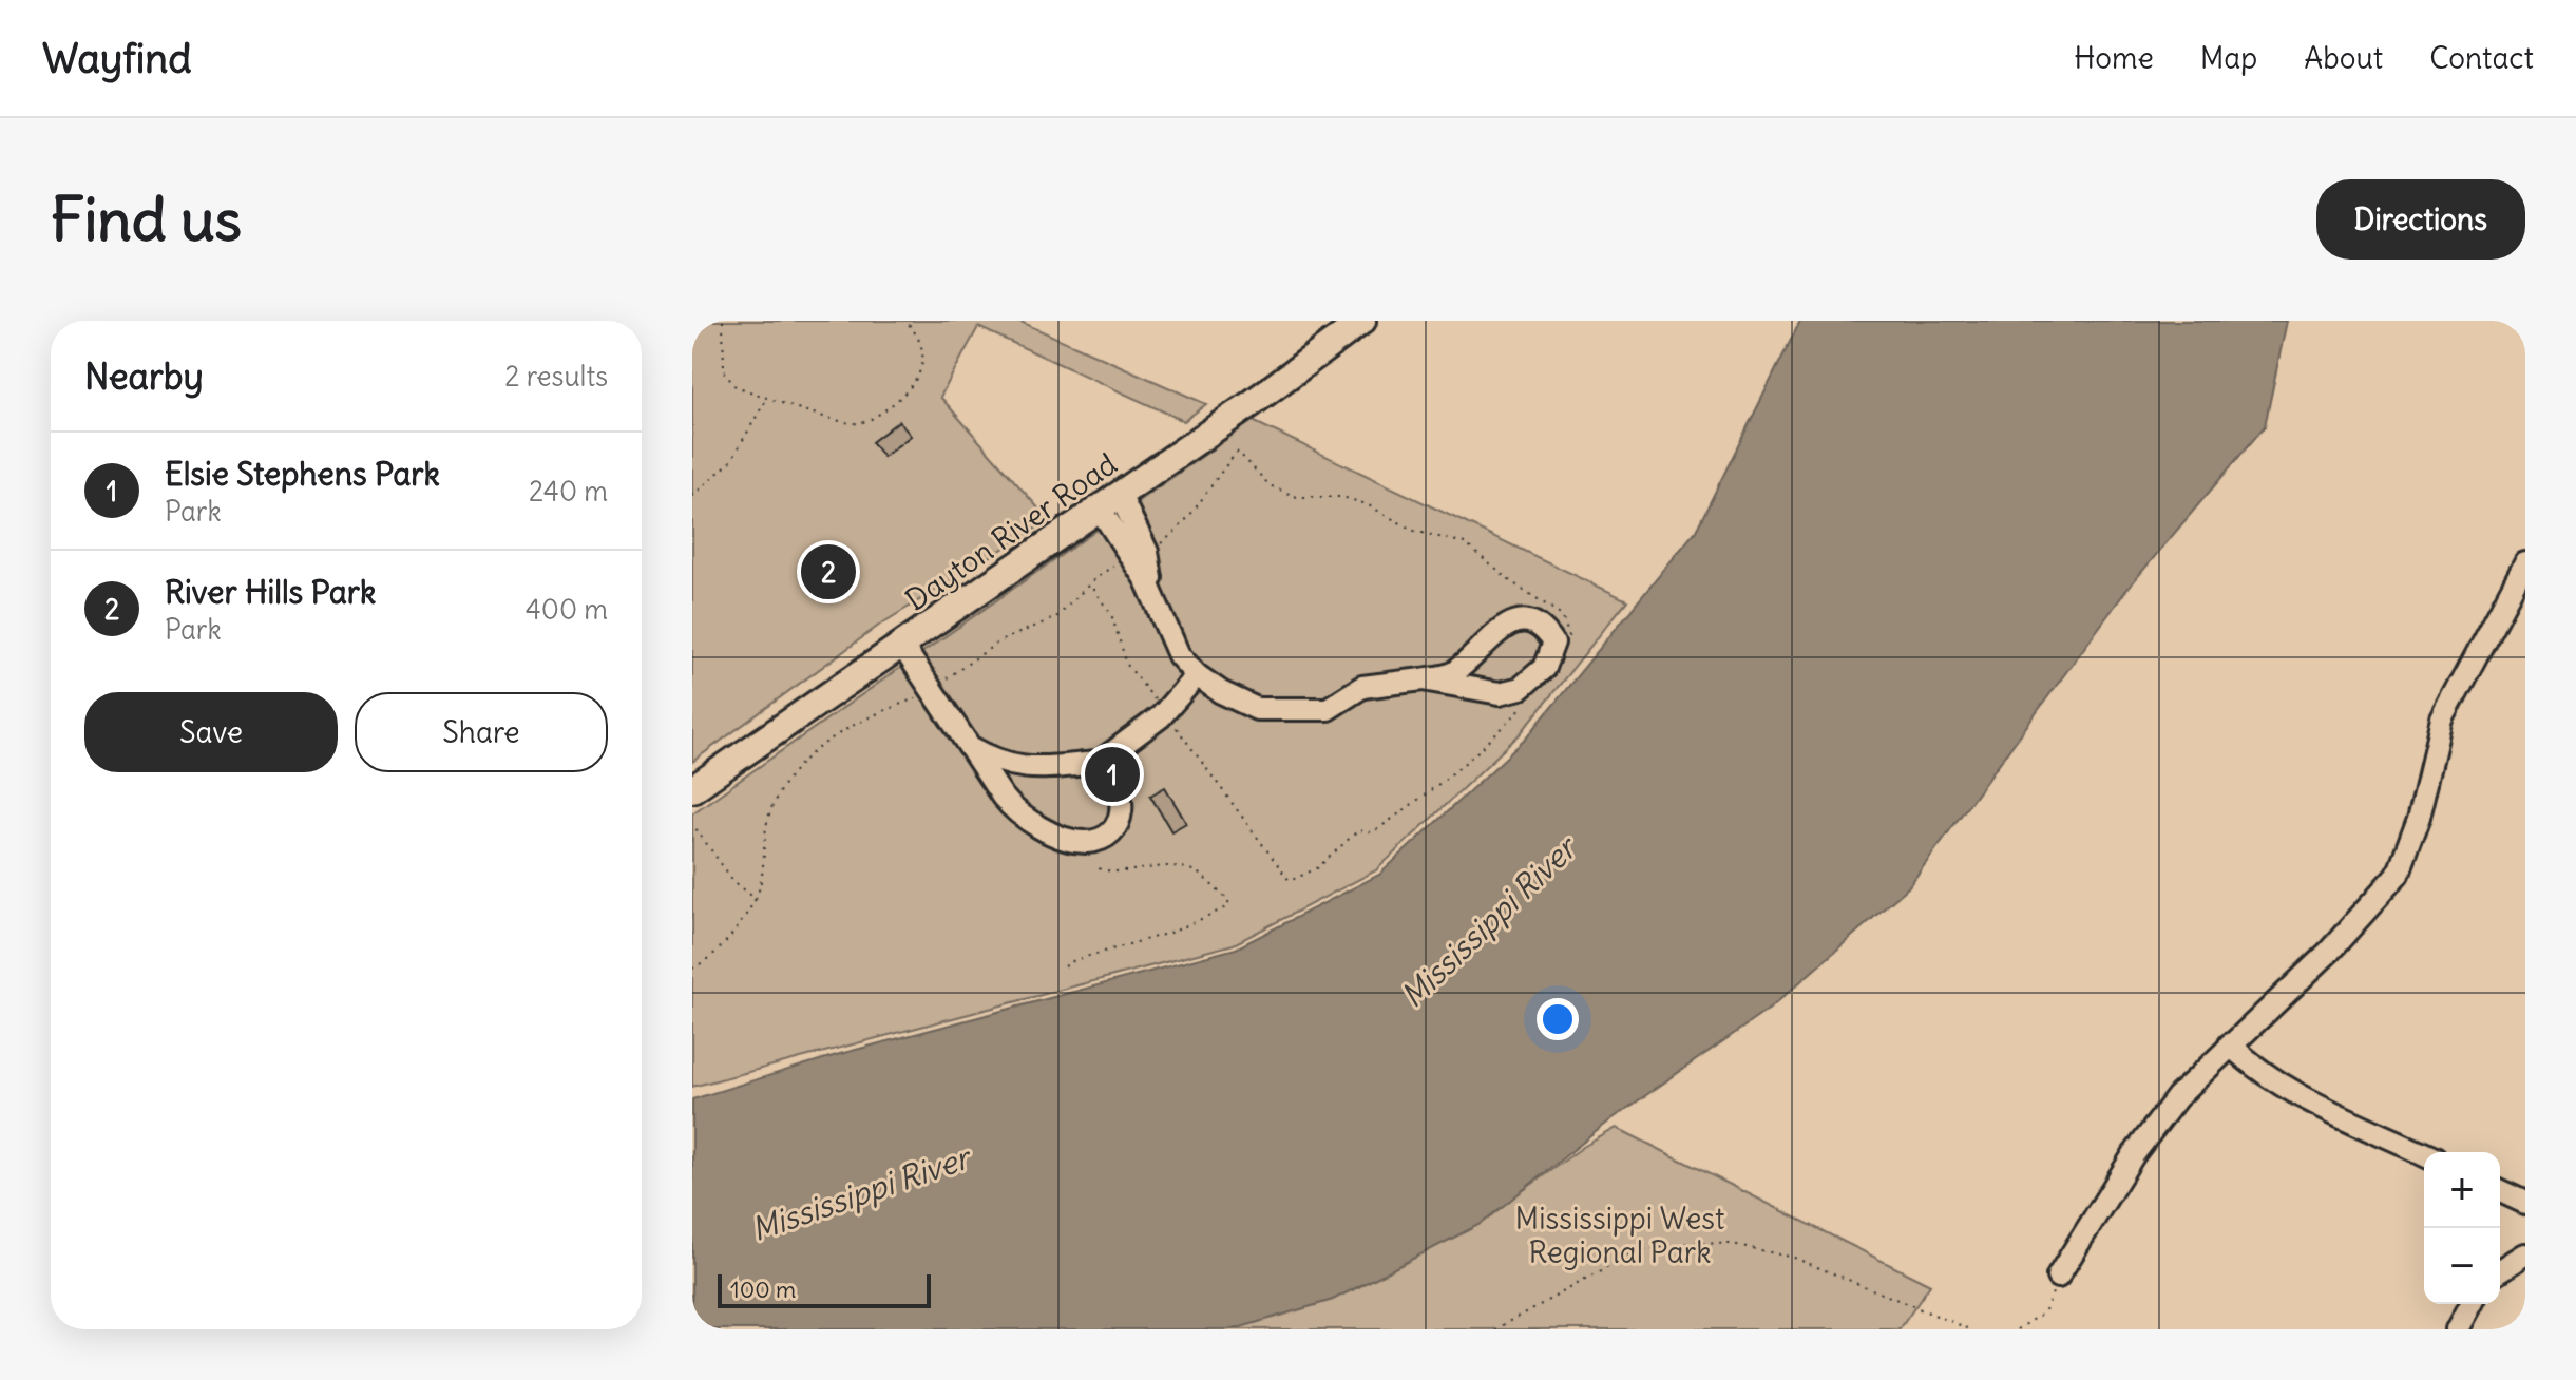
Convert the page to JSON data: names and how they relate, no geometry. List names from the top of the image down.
{
  "streets": {
    "main road": ["Dayton River Road"]
  },
  "water": ["Mississippi River"],
  "parks": ["Mississippi West Regional Park"],
  "scale_bar": "100 m",
  "page": {
    "header": "Wayfind",
    "nav": [
      "Home",
      "Map",
      "About",
      "Contact"
    ],
    "buttons": [
      "Directions",
      ["Save", "Share"]
    ],
    "title": "Find us",
    "heading": ["Nearby", "2 results"],
    "list": [
      {
        "mark": "1",
        "name": "Elsie Stephens Park",
        "note": "Park",
        "value": "240 m"
      },
      {
        "mark": "2",
        "name": "River Hills Park",
        "note": "Park",
        "value": "400 m"
      }
    ],
    "pins": ["2", "1"],
    "map_buttons": ["+", "−"],
    "scale": "100 m"
  }
}
